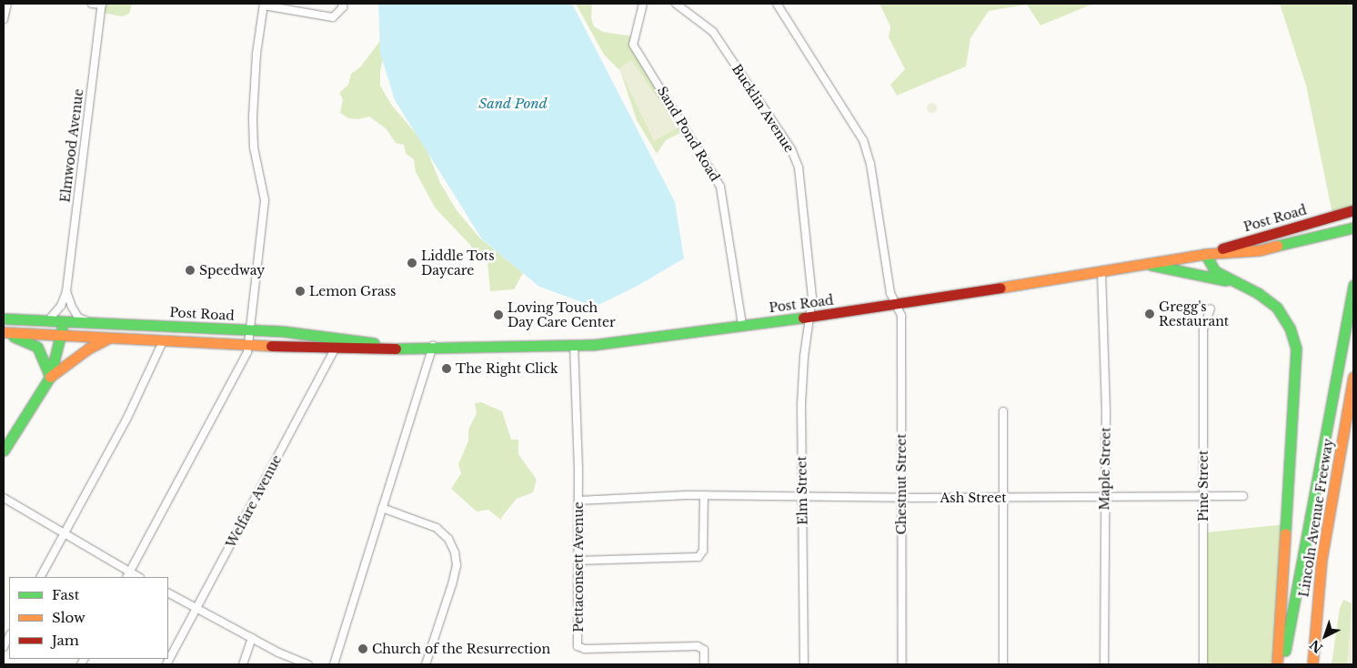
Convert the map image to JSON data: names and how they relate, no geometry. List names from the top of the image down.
{
  "streets": {
    "main road": ["Post Road", "Lincoln Avenue Freeway"],
    "street": [
      "Bucklin Avenue",
      "Sand Pond Road",
      "Elmwood Avenue",
      "Maple Street",
      "Chestnut Street",
      "Pine Street",
      "Elm Street",
      "Ash Street",
      "Welfare Avenue",
      "Pettaconsett Avenue"
    ]
  },
  "crossings": [
    ["Bucklin Avenue", "Post Road"],
    ["Bucklin Avenue", "Elm Street"],
    ["Sand Pond Road", "Post Road"],
    ["Elmwood Avenue", "Post Road"],
    ["Post Road", "Maple Street"],
    ["Post Road", "Chestnut Street"],
    ["Post Road", "Elm Street"],
    ["Post Road", "Welfare Avenue"],
    ["Post Road", "Pettaconsett Avenue"],
    ["Maple Street", "Ash Street"],
    ["Chestnut Street", "Ash Street"],
    ["Pine Street", "Ash Street"],
    ["Elm Street", "Ash Street"],
    ["Ash Street", "Pettaconsett Avenue"]
  ],
  "water": ["Sand Pond"],
  "places": [
    "Liddle Tots Daycare",
    "Speedway",
    "Lemon Grass",
    "Gregg's Restaurant",
    "Loving Touch Day Care Center",
    "The Right Click",
    "Church of the Resurrection"
  ],
  "legend": ["Fast", "Slow", "Jam"],
  "north": "bottom left"
}
